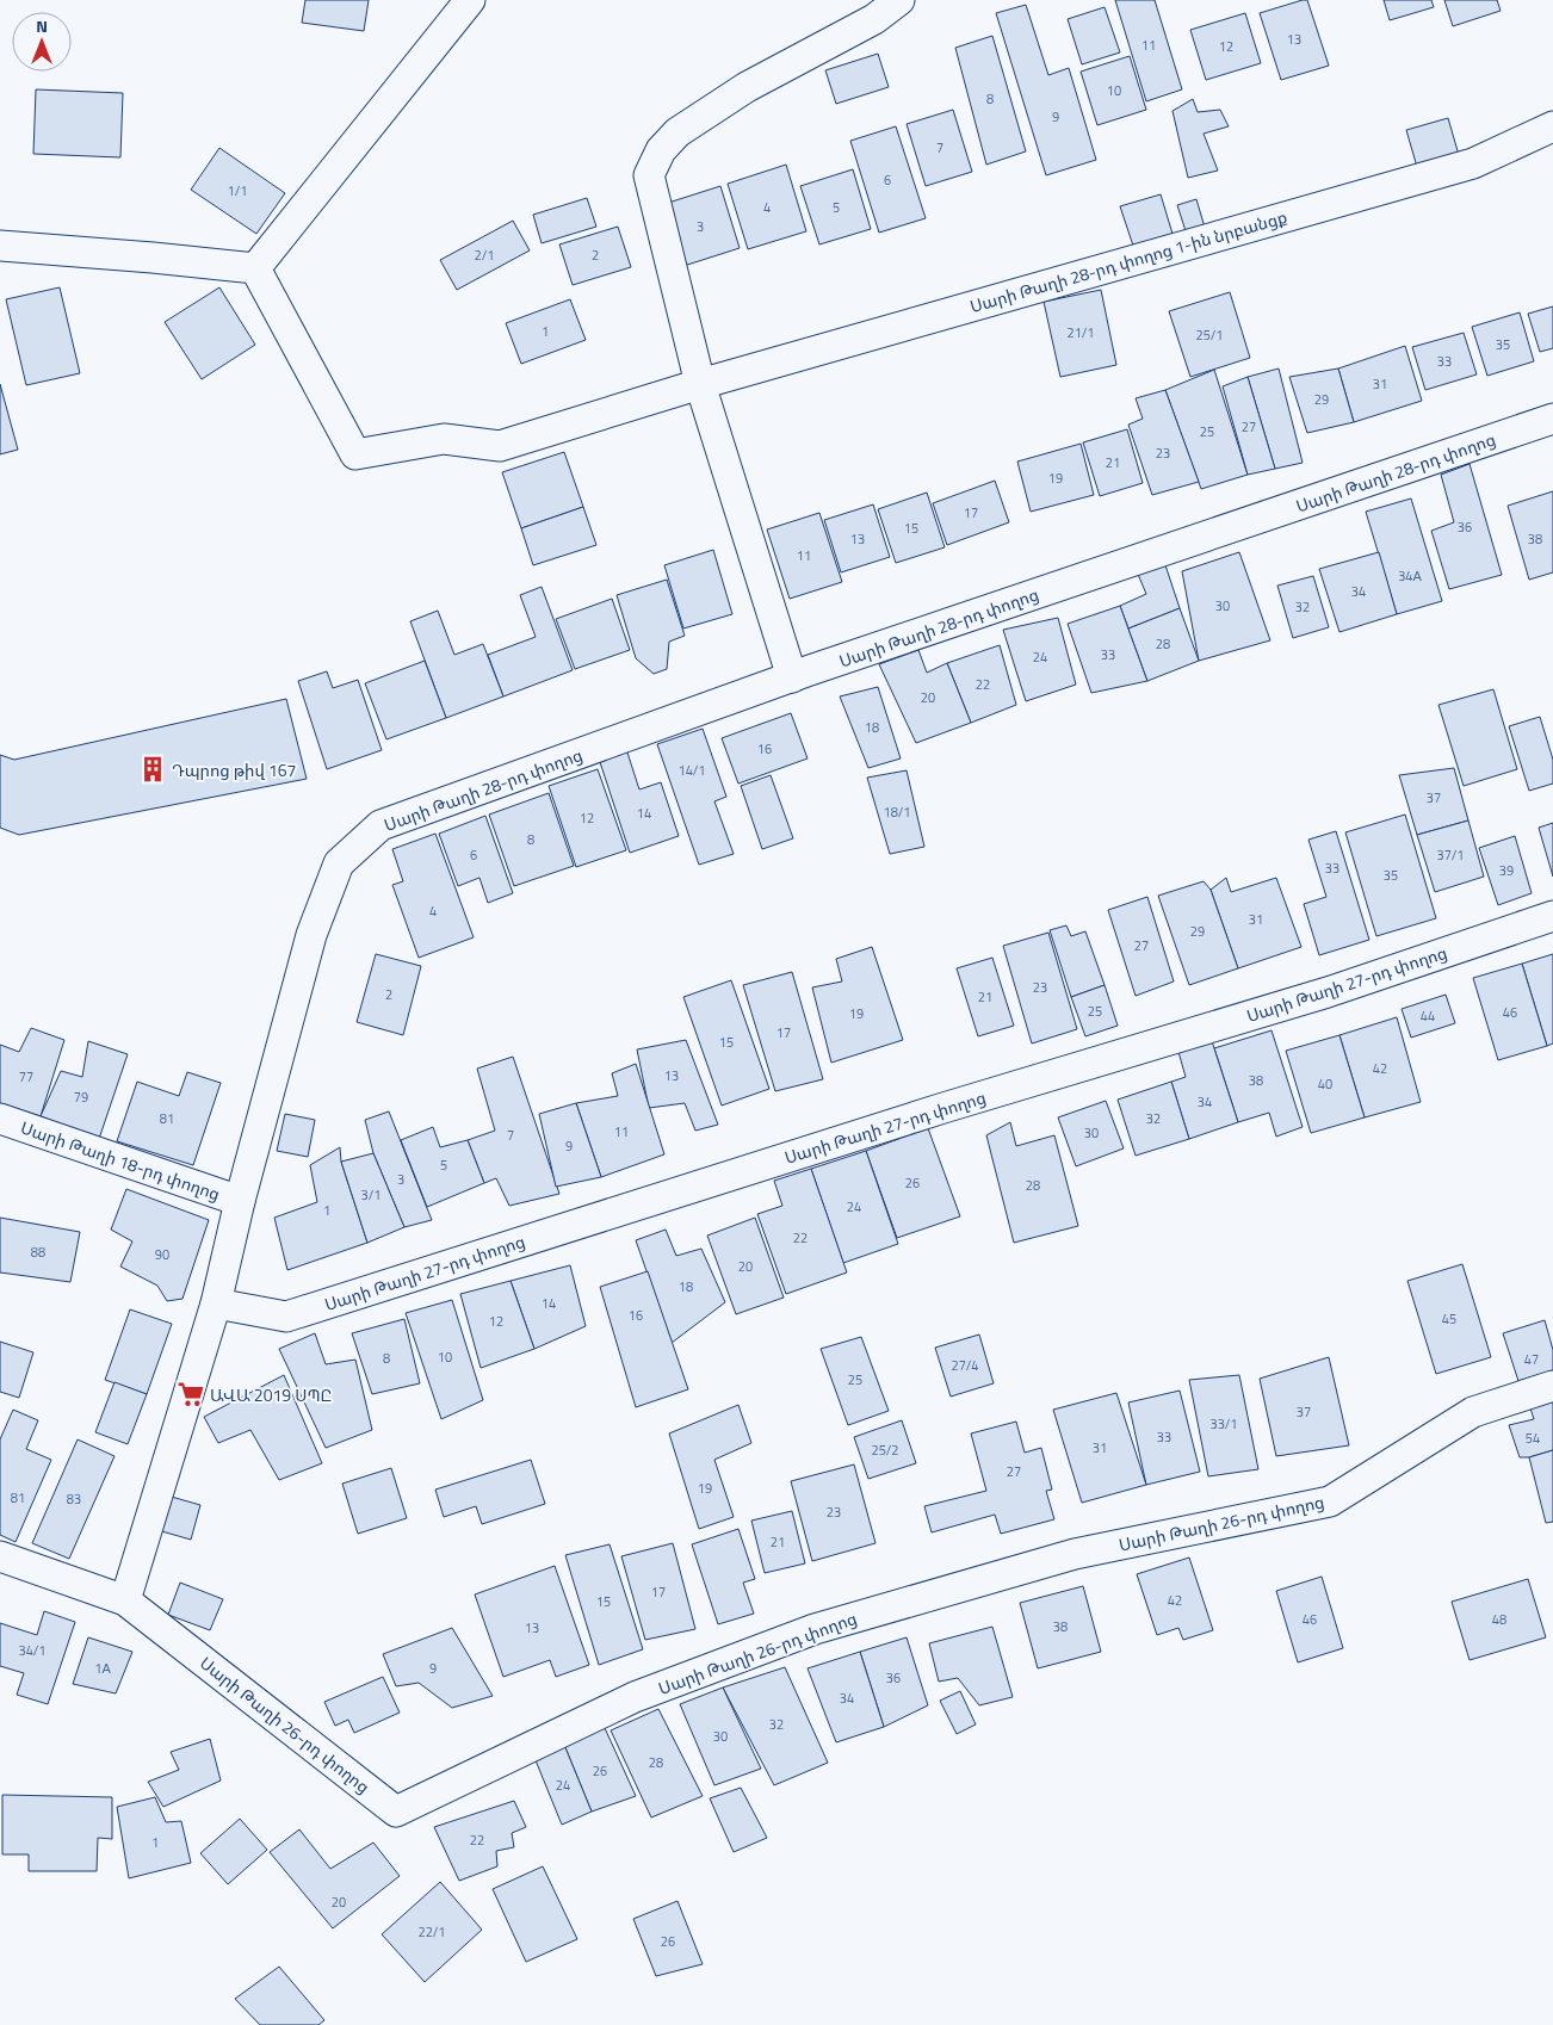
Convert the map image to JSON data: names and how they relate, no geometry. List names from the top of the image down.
{
  "streets": {
    "street": [
      "Սարի Թաղի 28-րդ փողոց 1-ին նրբանցք",
      "Սարի Թաղի 28-րդ փողոց",
      "Սարի Թաղի 27-րդ փողոց",
      "Սարի Թաղի 18-րդ փողոց",
      "Սարի Թաղի 26-րդ փողոց"
    ]
  },
  "crossings": [
    ["Սարի Թաղի 28-րդ փողոց", "Սարի Թաղի 18-րդ փողոց"]
  ],
  "places": {
    "building": ["Դպրոց թիվ 167"],
    "supermarket": ["ԱՎԱ 2019 ՍՊԸ"]
  },
  "house_numbers": [
    "13",
    "11",
    "12",
    "10",
    "8",
    "9",
    "7",
    "6",
    "1/1",
    "4",
    "5",
    "3",
    "2/1",
    "2",
    "1",
    "21/1",
    "25/1",
    "35",
    "33",
    "31",
    "29",
    "27",
    "25",
    "23",
    "21",
    "19",
    "17",
    "36",
    "15",
    "13",
    "38",
    "11",
    "34А",
    "34",
    "30",
    "32",
    "28",
    "33",
    "24",
    "22",
    "20",
    "18",
    "16",
    "14/1",
    "37",
    "18/1",
    "14",
    "12",
    "8",
    "6",
    "37/1",
    "33",
    "39",
    "35",
    "4",
    "31",
    "29",
    "27",
    "23",
    "2",
    "21",
    "25",
    "46",
    "19",
    "44",
    "17",
    "15",
    "42",
    "13",
    "77",
    "38",
    "40",
    "79",
    "34",
    "81",
    "32",
    "11",
    "30",
    "7",
    "9",
    "5",
    "3",
    "26",
    "28",
    "3/1",
    "24",
    "1",
    "22",
    "88",
    "90",
    "20",
    "18",
    "14",
    "16",
    "45",
    "12",
    "10",
    "8",
    "47",
    "27/4",
    "25",
    "37",
    "33/1",
    "33",
    "54",
    "31",
    "25/2",
    "27",
    "19",
    "81",
    "83",
    "23",
    "21",
    "17",
    "42",
    "15",
    "46",
    "48",
    "38",
    "13",
    "34/1",
    "1А",
    "9",
    "36",
    "34",
    "32",
    "30",
    "28",
    "26",
    "24",
    "22",
    "1",
    "20",
    "22/1",
    "26"
  ],
  "north": "top"
}
